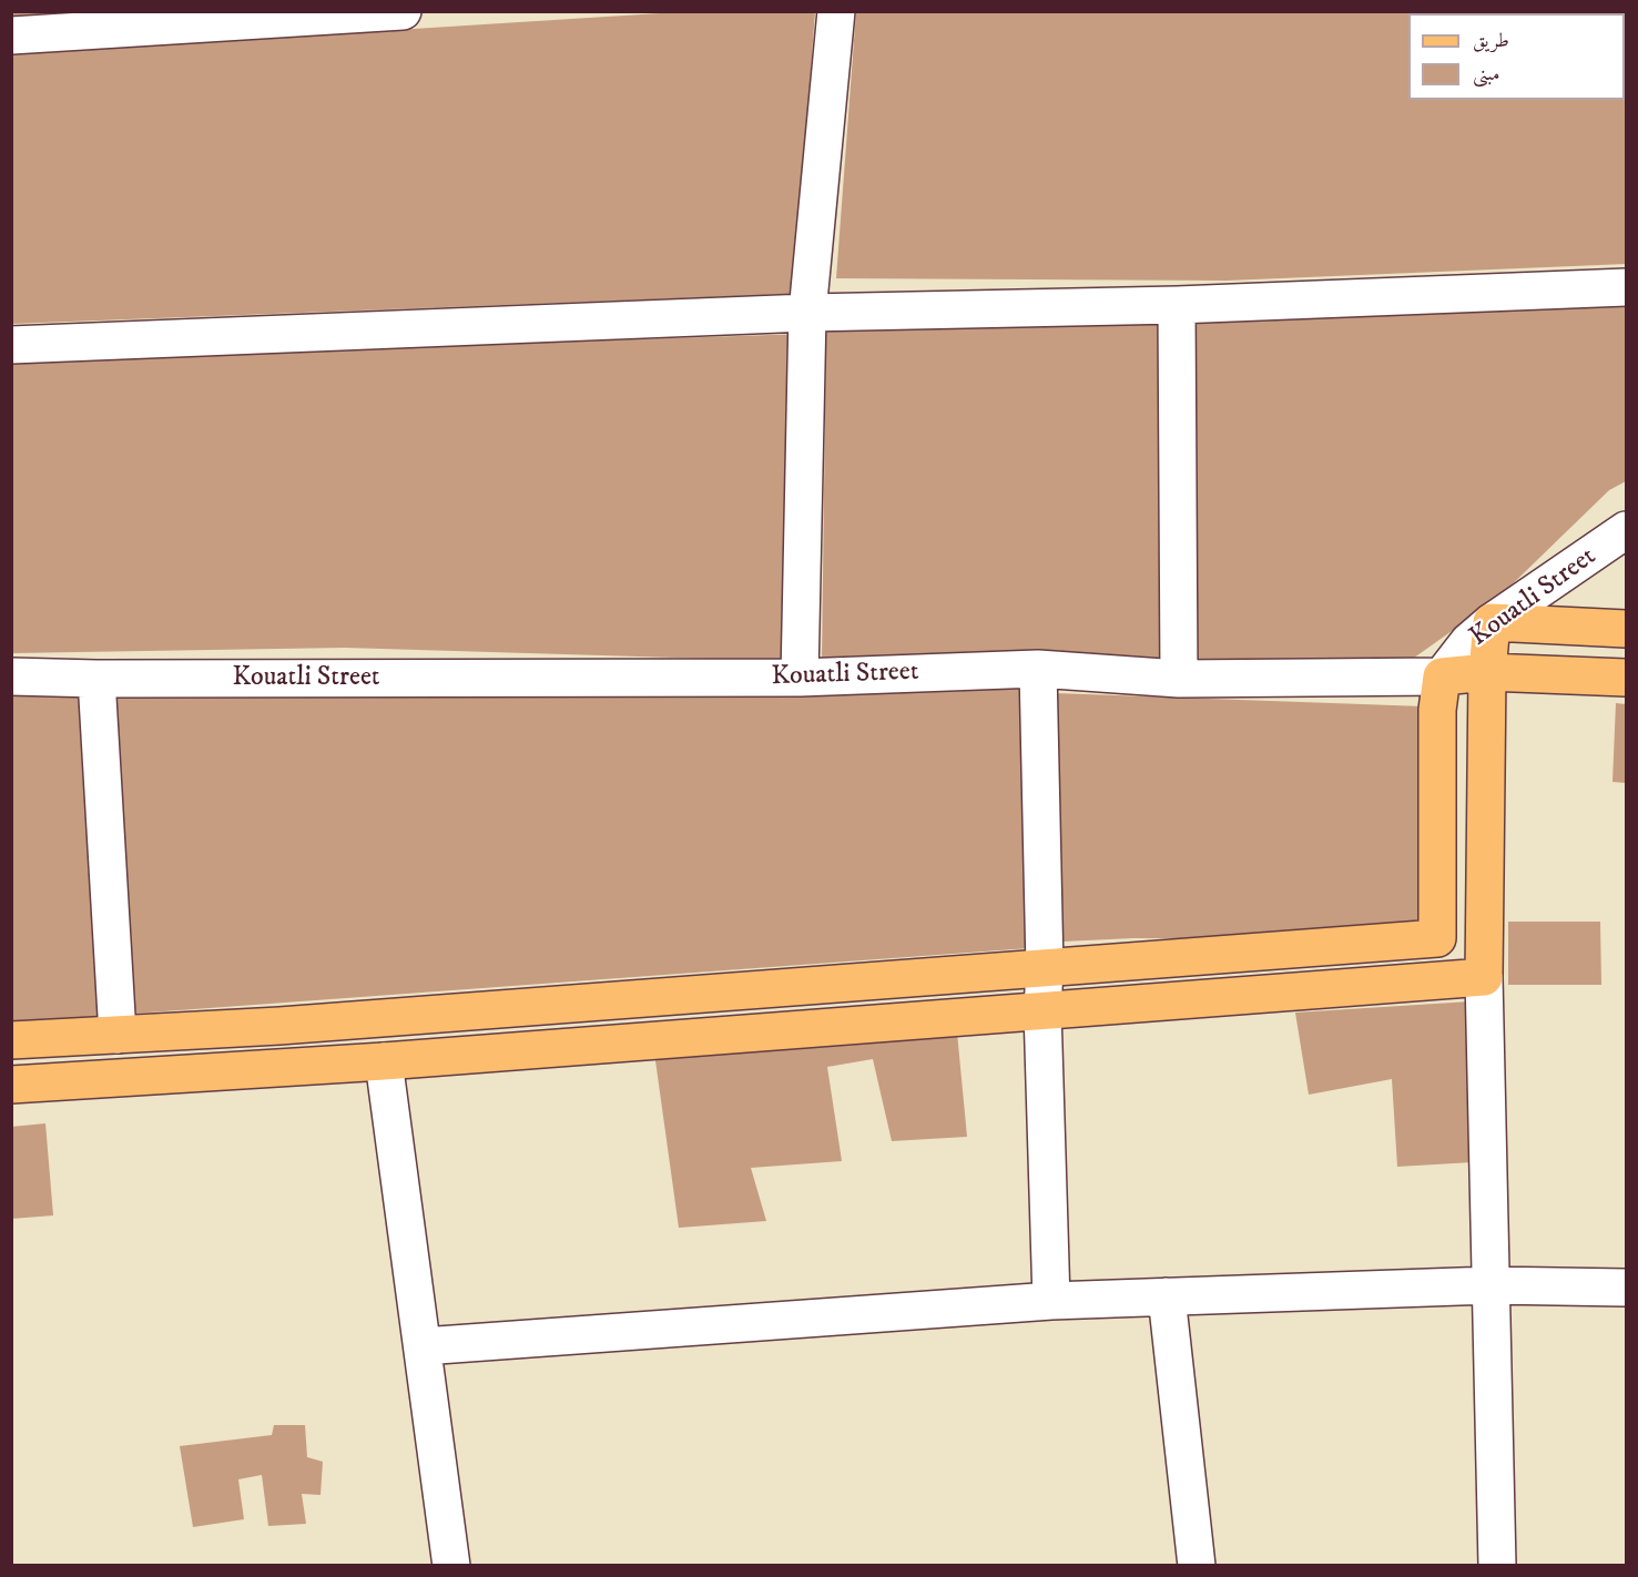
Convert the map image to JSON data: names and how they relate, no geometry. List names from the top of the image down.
{
  "streets": {
    "street": ["Kouatli Street"]
  },
  "legend": ["طريق", "مبنى"]
}
